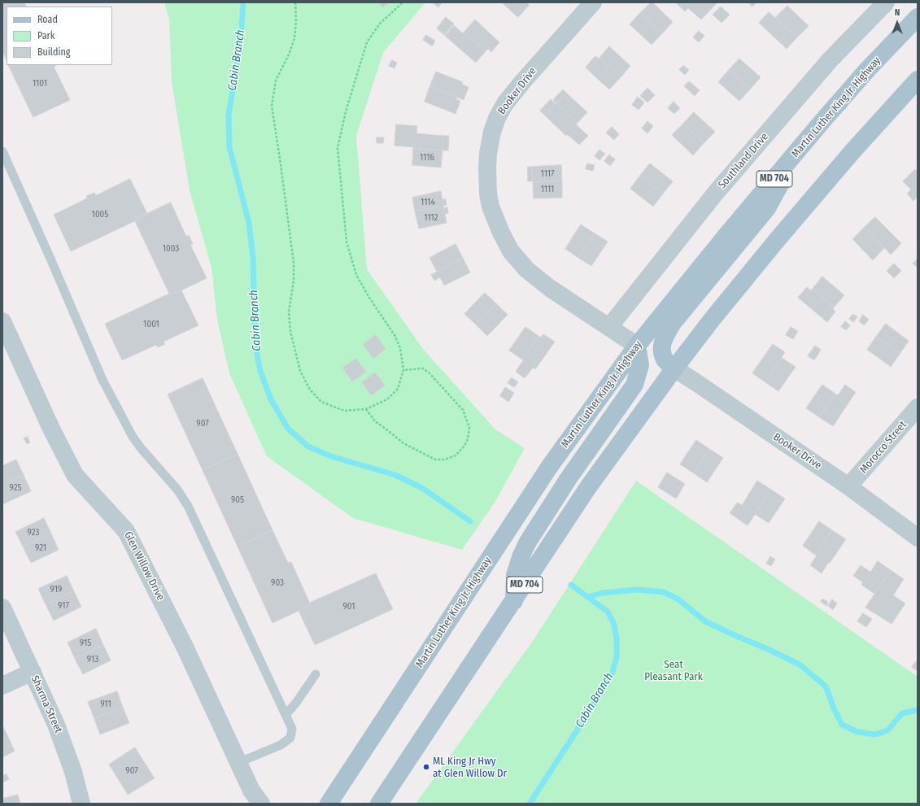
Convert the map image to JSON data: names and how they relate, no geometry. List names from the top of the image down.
{
  "streets": {
    "main road": ["Martin Luther King Jr. Highway", "MD 704"],
    "street": [
      "Booker Drive",
      "Southland Drive",
      "Morocco Street",
      "Glen Willow Drive",
      "Sharma Street"
    ]
  },
  "crossings": [
    ["Booker Drive", "Martin Luther King Jr. Highway"],
    ["Booker Drive", "Southland Drive"],
    ["Booker Drive", "MD 704"],
    ["Booker Drive", "Morocco Street"]
  ],
  "water": ["Cabin Branch"],
  "parks": ["Seat Pleasant Park"],
  "places": ["ML King Jr Hwy at Glen Willow Dr"],
  "house_numbers": [
    "1101",
    "1116",
    "1117",
    "1111",
    "1114",
    "1005",
    "1112",
    "1003",
    "1001",
    "907",
    "925",
    "905",
    "923",
    "921",
    "903",
    "919",
    "917",
    "901",
    "915",
    "913",
    "911",
    "907"
  ],
  "legend": ["Road", "Park", "Building"],
  "north": "top"
}
